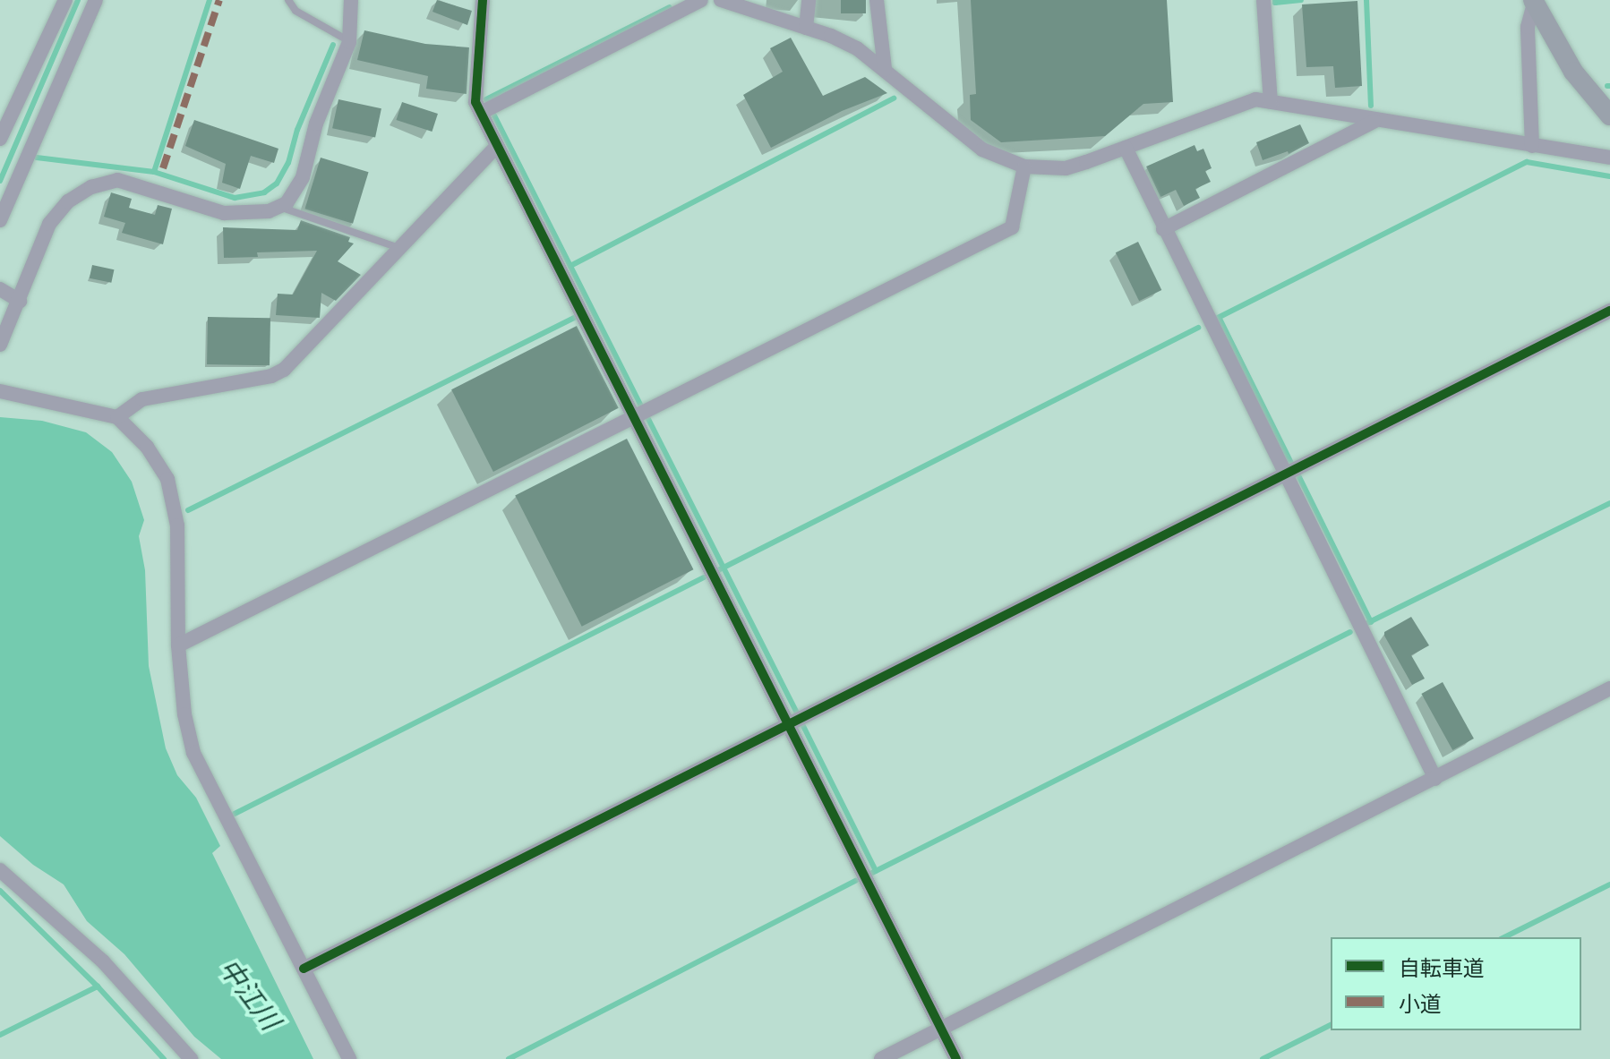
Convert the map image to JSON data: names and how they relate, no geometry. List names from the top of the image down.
{
  "water": ["中江川"],
  "legend": ["自転車道", "小道"]
}
